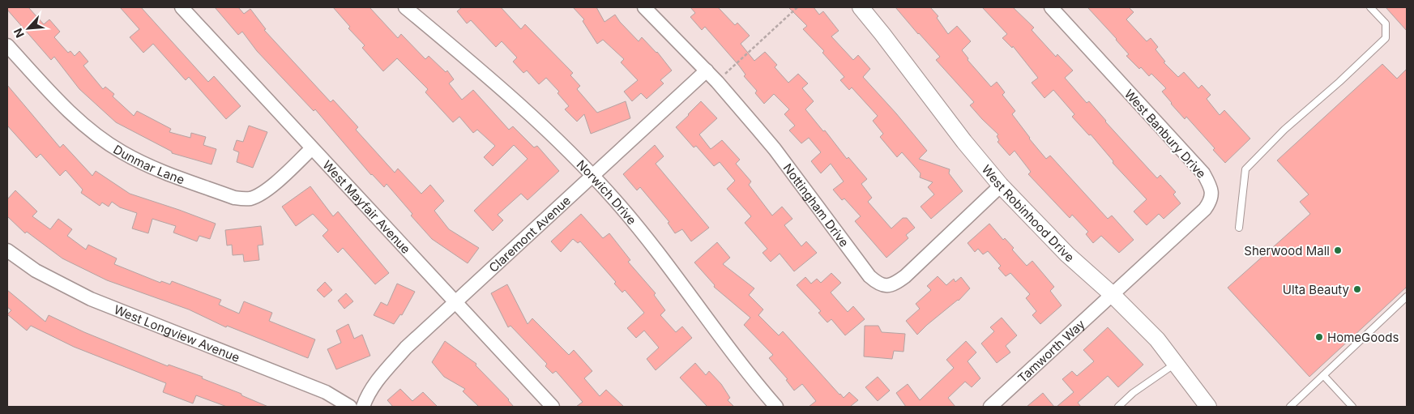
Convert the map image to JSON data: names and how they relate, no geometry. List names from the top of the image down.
{
  "streets": {
    "street": [
      "West Banbury Drive",
      "Dunmar Lane",
      "Norwich Drive",
      "Nottingham Drive",
      "West Mayfair Avenue",
      "West Robinhood Drive",
      "Claremont Avenue",
      "West Longview Avenue",
      "Tamworth Way"
    ]
  },
  "crossings": [
    ["West Banbury Drive", "West Robinhood Drive"],
    ["West Banbury Drive", "Tamworth Way"],
    ["Dunmar Lane", "West Mayfair Avenue"],
    ["Norwich Drive", "Claremont Avenue"],
    ["Nottingham Drive", "West Robinhood Drive"],
    ["Nottingham Drive", "Claremont Avenue"],
    ["West Mayfair Avenue", "Claremont Avenue"],
    ["West Robinhood Drive", "Tamworth Way"]
  ],
  "places": ["Sherwood Mall", "Ulta Beauty", "HomeGoods"],
  "north": "bottom left"
}
